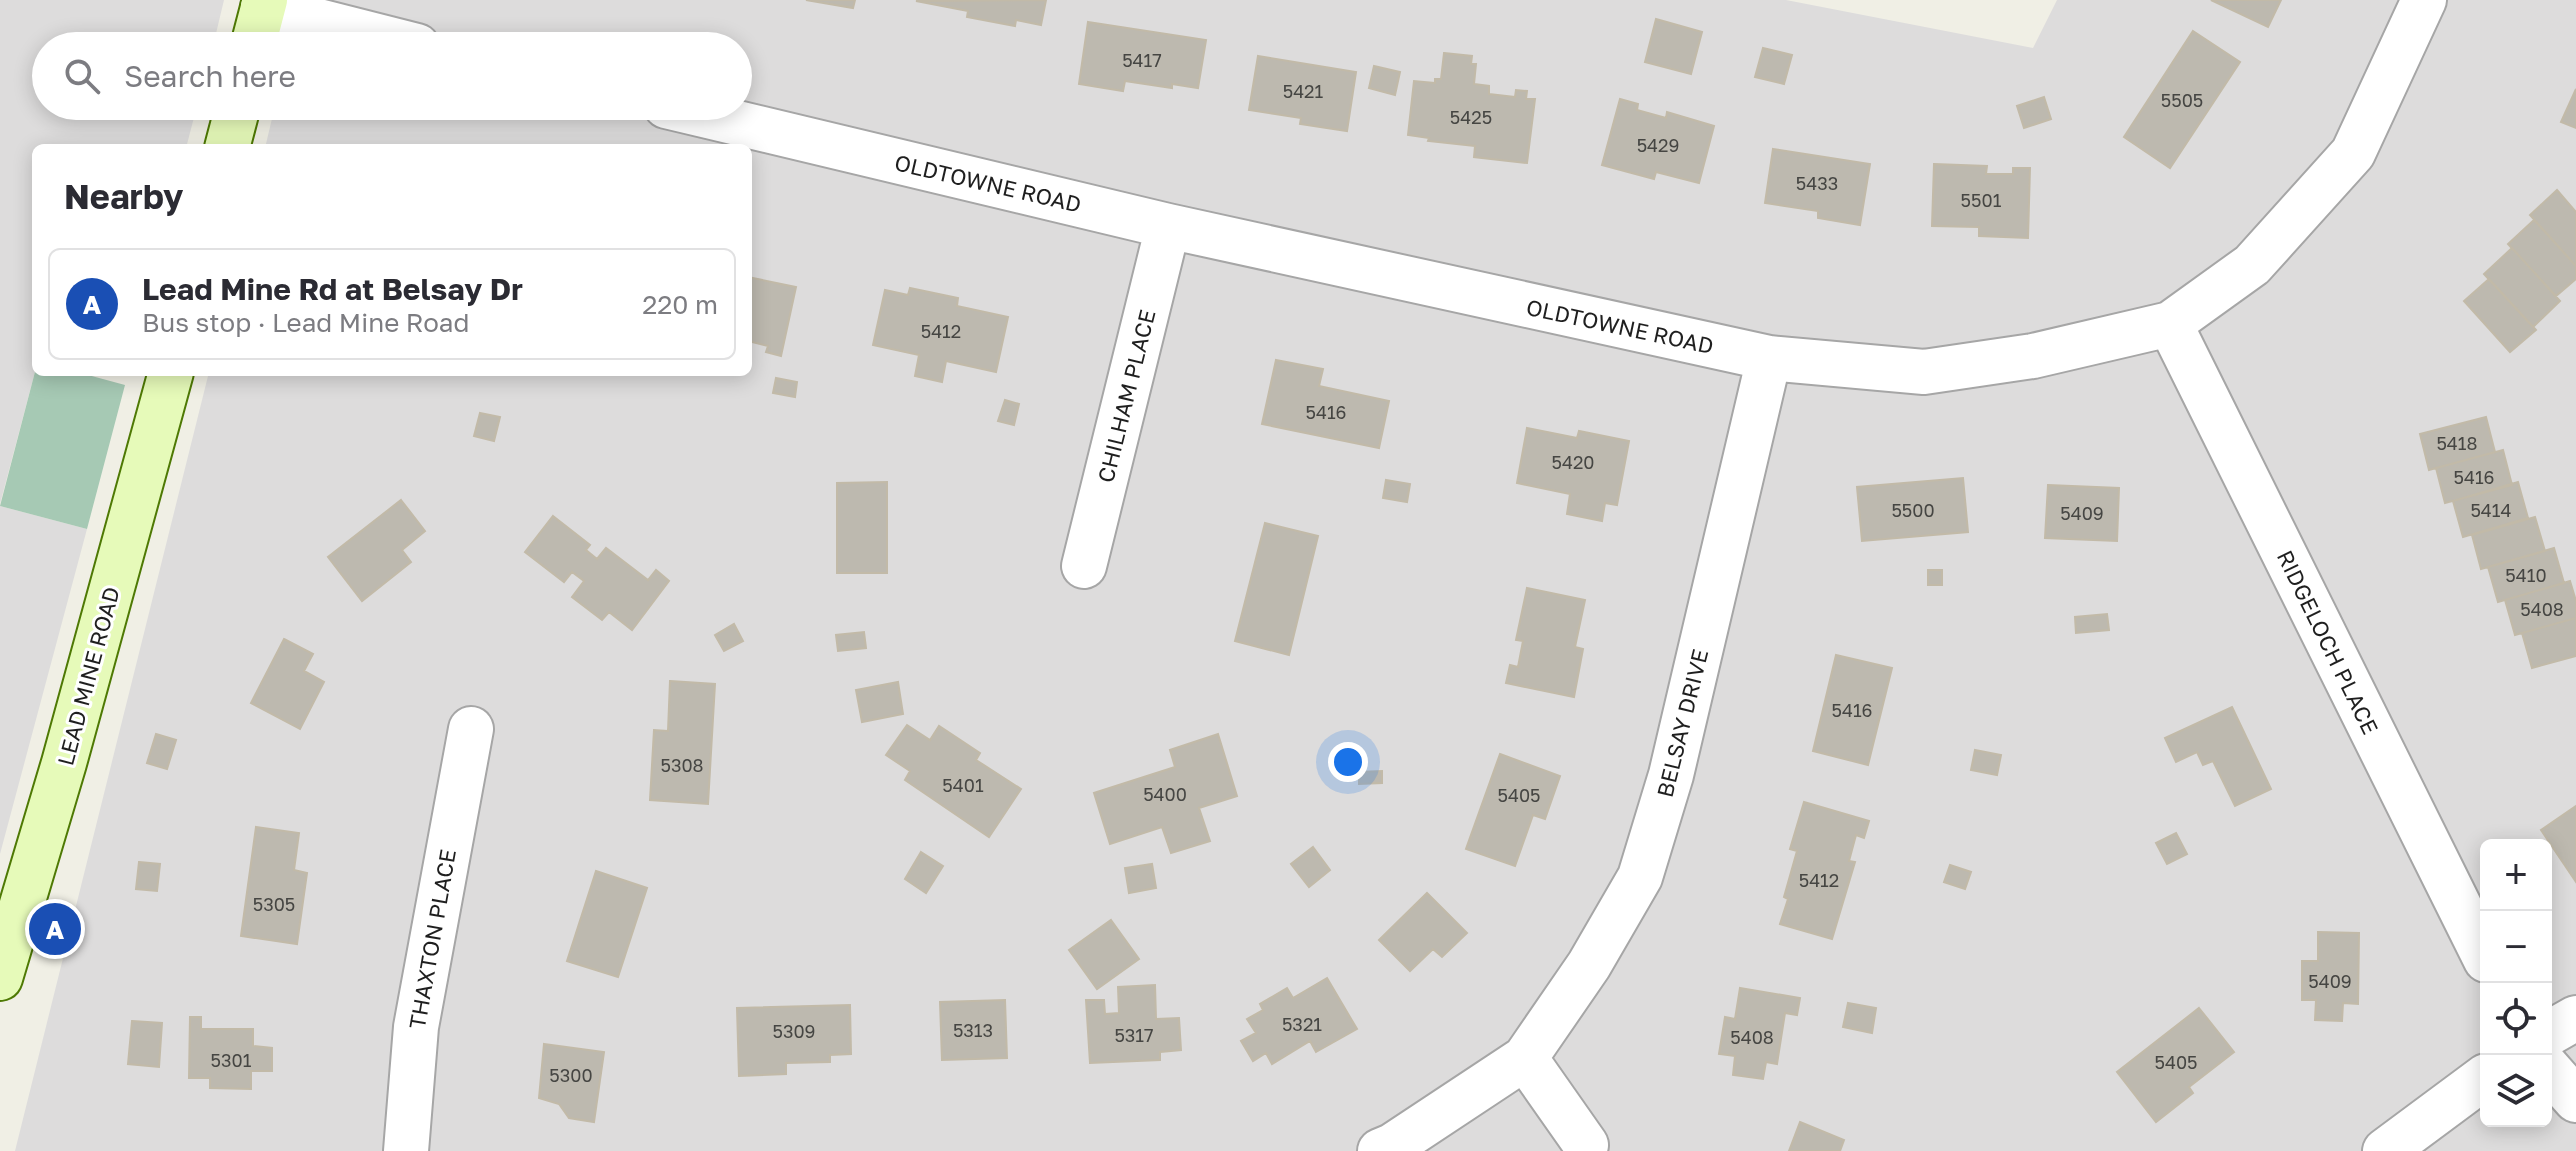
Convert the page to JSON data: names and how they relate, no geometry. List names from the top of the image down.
{
  "streets": {
    "main road": ["LEAD MINE ROAD"],
    "street": [
      "OLDTOWNE ROAD",
      "CHILHAM PLACE",
      "RIDGELOCH PLACE",
      "BELSAY DRIVE",
      "THAXTON PLACE"
    ]
  },
  "crossings": [
    ["OLDTOWNE ROAD", "CHILHAM PLACE"],
    ["OLDTOWNE ROAD", "RIDGELOCH PLACE"],
    ["OLDTOWNE ROAD", "BELSAY DRIVE"]
  ],
  "house_numbers": [
    "5417",
    "5421",
    "5505",
    "5425",
    "5429",
    "5433",
    "5501",
    "5412",
    "5416",
    "5418",
    "5420",
    "5416",
    "5500",
    "5414",
    "5409",
    "5410",
    "5408",
    "5416",
    "5308",
    "5401",
    "5400",
    "5405",
    "5412",
    "5305",
    "5409",
    "5321",
    "5313",
    "5309",
    "5317",
    "5408",
    "5301",
    "5405",
    "5300"
  ],
  "page": {
    "search": "Search here",
    "heading": "Nearby",
    "list": [
      {
        "mark": "A",
        "name": "Lead Mine Rd at Belsay Dr",
        "note": "Bus stop · Lead Mine Road",
        "value": "220 m"
      }
    ],
    "map_buttons": ["+", "−"],
    "pins": "A"
  }
}
